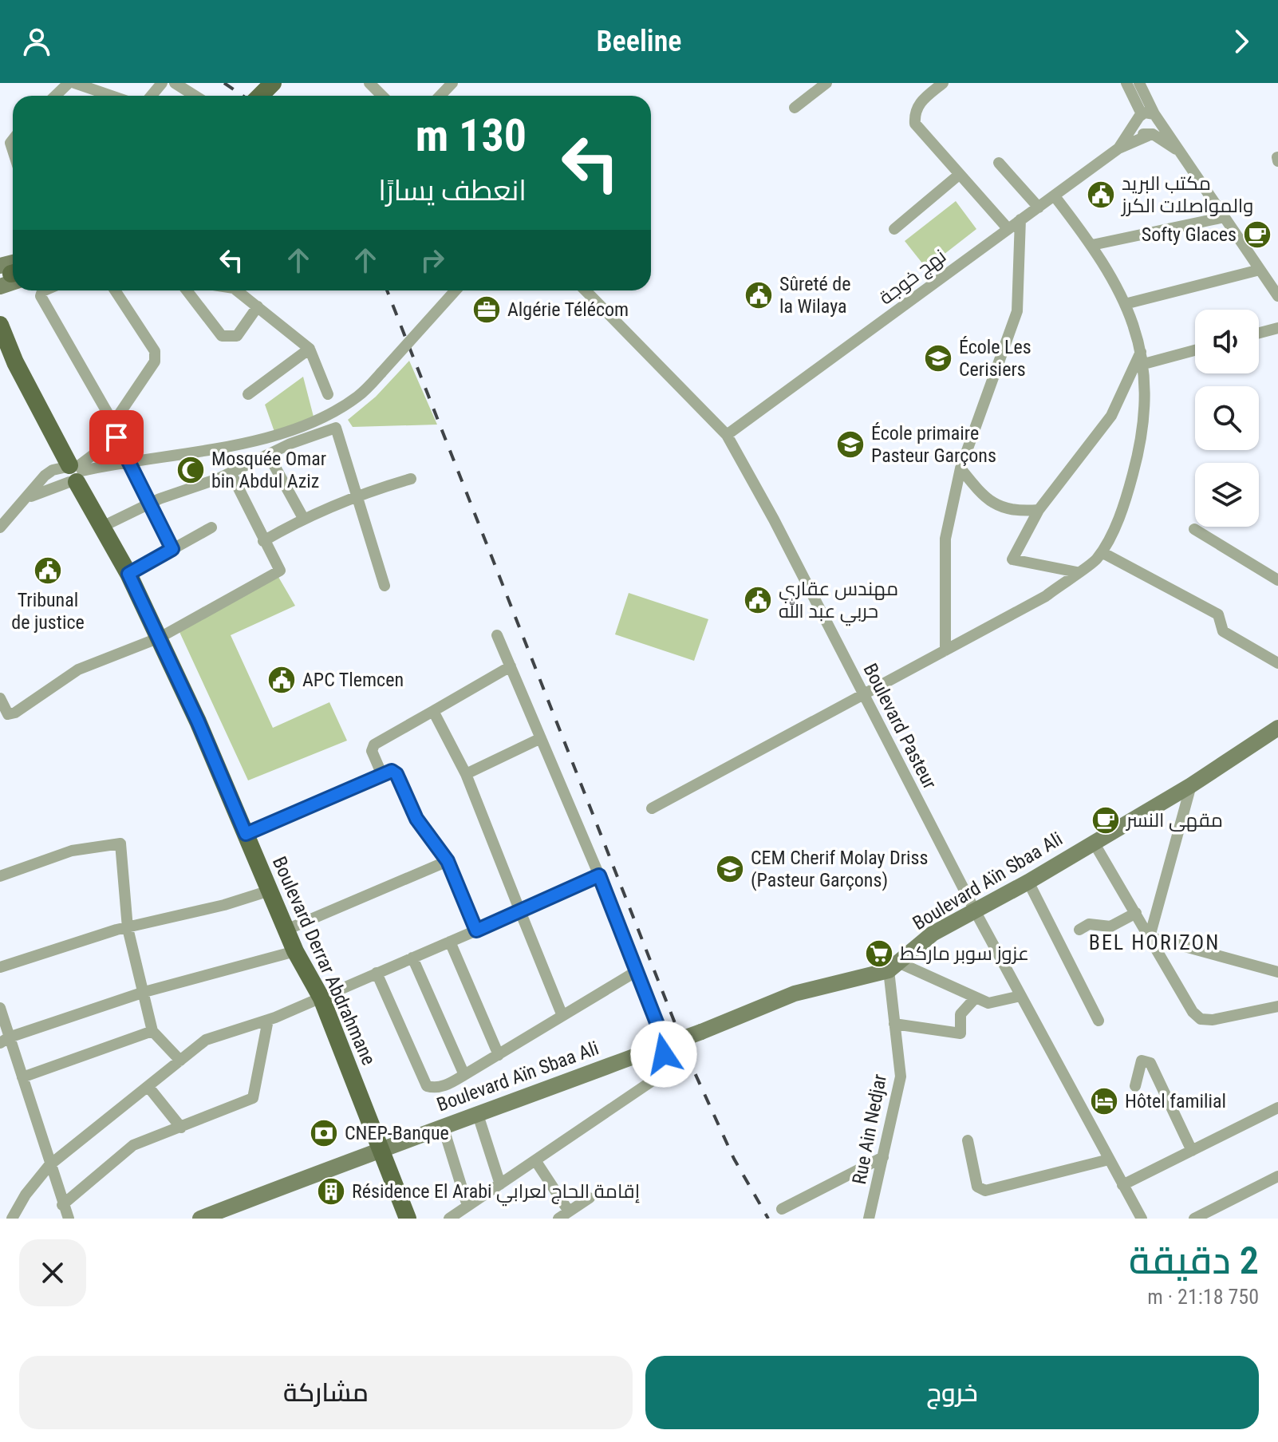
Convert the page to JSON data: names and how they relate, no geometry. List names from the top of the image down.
{
  "streets": {
    "main road": ["Boulevard Aïn Sbaa Ali", "Boulevard Derrar Abdrahmane"],
    "street": ["نهج خوجة", "Boulevard Pasteur", "Rue Ain Nedjar"]
  },
  "crossings": [
    ["نهج خوجة", "Boulevard Pasteur"],
    ["Boulevard Pasteur", "Boulevard Aïn Sbaa Ali"],
    ["Boulevard Aïn Sbaa Ali", "Boulevard Derrar Abdrahmane"],
    ["Boulevard Aïn Sbaa Ali", "Rue Ain Nedjar"]
  ],
  "districts": ["BEL HORIZON"],
  "places": {
    "public building": [
      "مكتب البريد والمواصلات الكرز",
      "Sûreté de la Wilaya",
      "Tribunal de justice",
      "مهندس عقاري حربي عبد الله",
      "APC Tlemcen"
    ],
    "cafe": ["Softy Glaces", "مقهى النسر"],
    "office": ["Algérie Télécom"],
    "school or university": ["École Les Cerisiers", "École primaire Pasteur Garçons", "CEM Cherif Molay Driss (Pasteur Garçons)"],
    "mosque": ["Mosquée Omar bin Abdul Aziz"],
    "supermarket": ["عزوز سوبر ماركط"],
    "hotel": ["Hôtel familial"],
    "bank": ["CNEP-Banque"],
    "building": ["Résidence El Arabi إقامة الحاج لعرابي"]
  },
  "page": {
    "header": "Beeline",
    "turn": ["130 m", "انعطف يسارًا"],
    "heading": ["2 دقيقة", "750 m · 21:18"],
    "buttons": ["خروج", "مشاركة"]
  }
}
